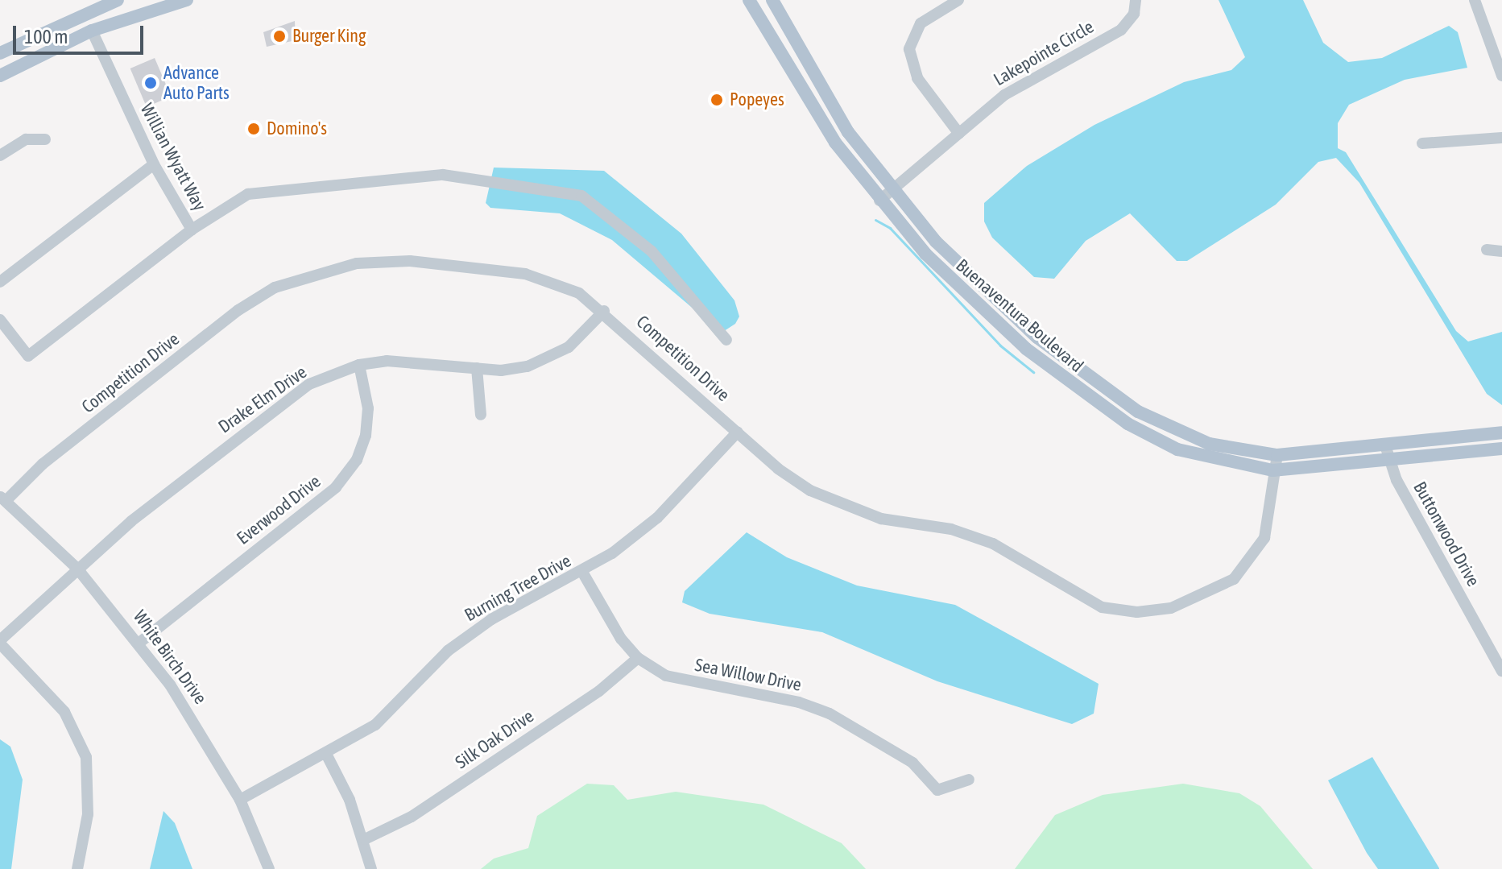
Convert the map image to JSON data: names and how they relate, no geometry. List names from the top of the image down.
{
  "streets": {
    "main road": ["Buenaventura Boulevard"],
    "street": [
      "Lakepointe Circle",
      "Willian Wyatt Way",
      "Competition Drive",
      "Drake Elm Drive",
      "Everwood Drive",
      "Buttonwood Drive",
      "Burning Tree Drive",
      "White Birch Drive",
      "Sea Willow Drive",
      "Silk Oak Drive"
    ]
  },
  "crossings": [
    ["Lakepointe Circle", "Buenaventura Boulevard"],
    ["Buenaventura Boulevard", "Competition Drive"],
    ["Buenaventura Boulevard", "Buttonwood Drive"],
    ["Competition Drive", "Drake Elm Drive"],
    ["Competition Drive", "Burning Tree Drive"],
    ["Competition Drive", "White Birch Drive"],
    ["Drake Elm Drive", "Everwood Drive"],
    ["Drake Elm Drive", "White Birch Drive"],
    ["Everwood Drive", "White Birch Drive"],
    ["Burning Tree Drive", "White Birch Drive"],
    ["Burning Tree Drive", "Sea Willow Drive"],
    ["Sea Willow Drive", "Silk Oak Drive"]
  ],
  "places": [
    "Burger King",
    "Advance Auto Parts",
    "Popeyes",
    "Domino's"
  ],
  "scale_bar": "100 m"
}
